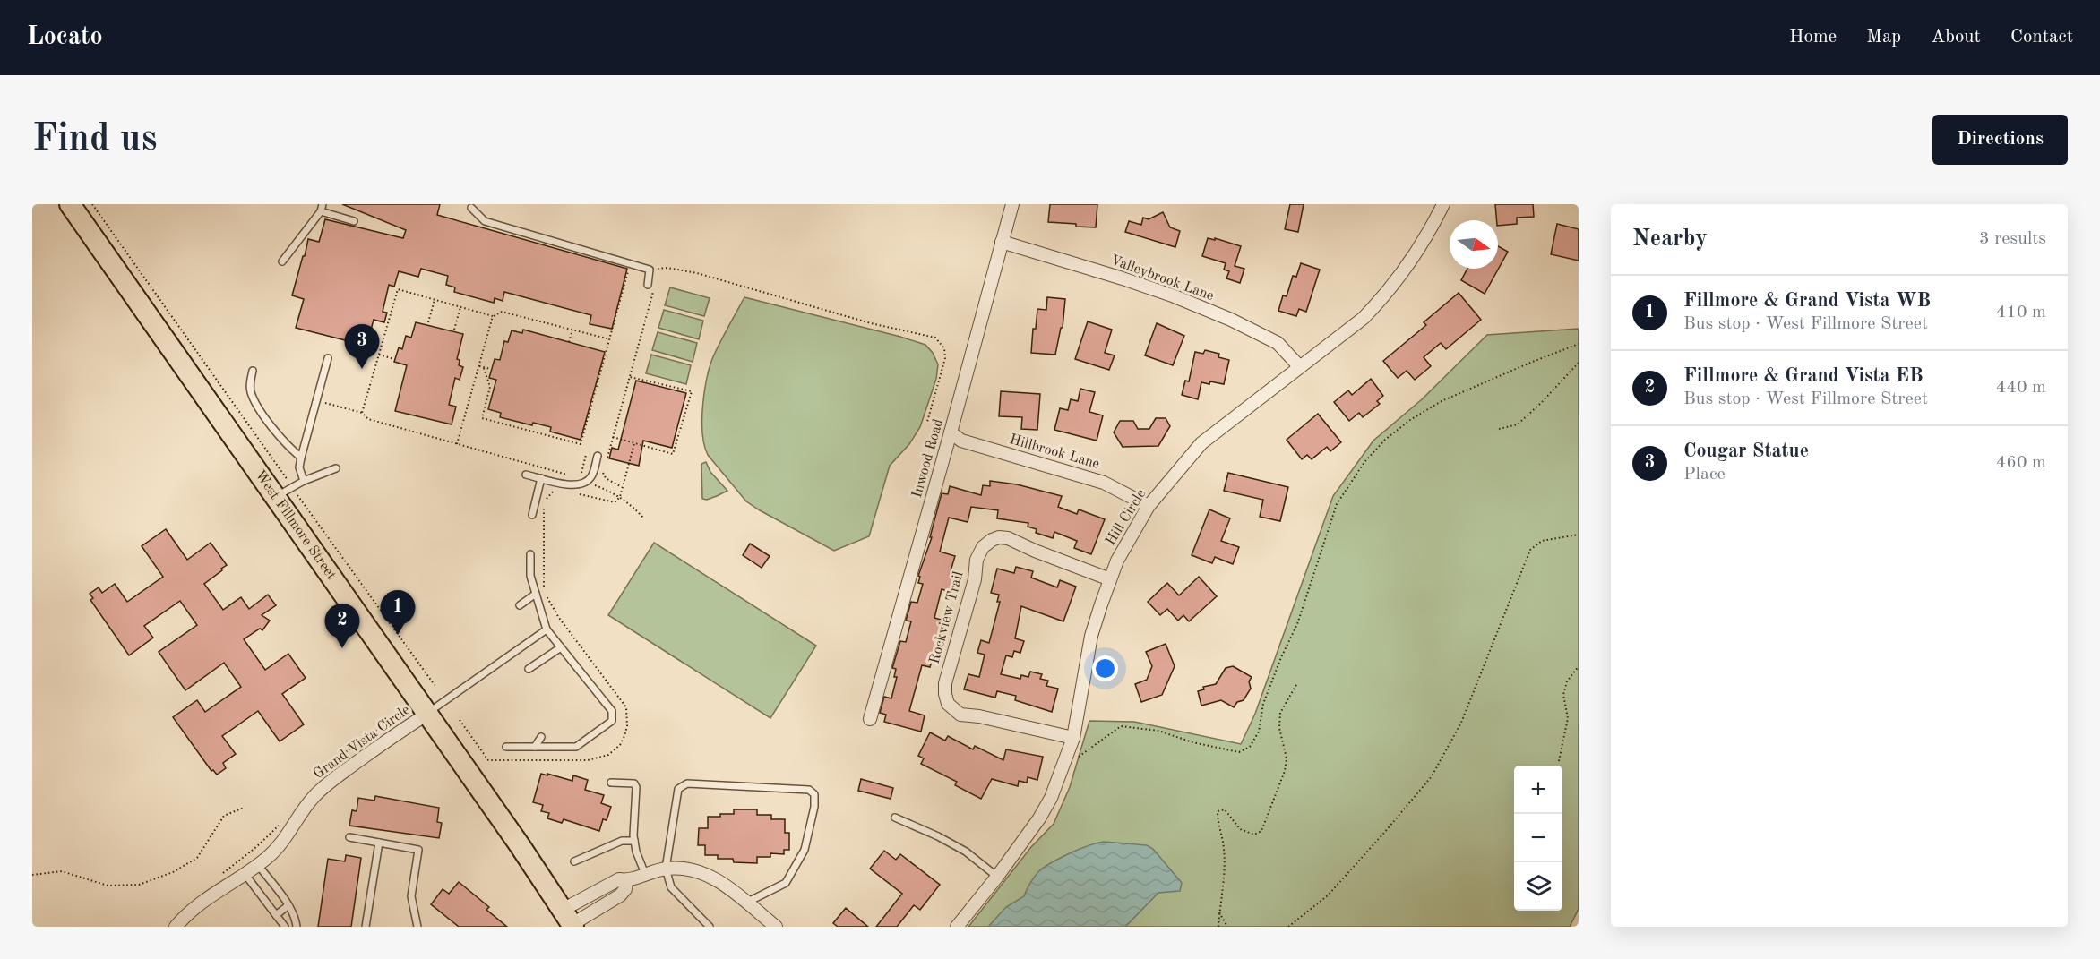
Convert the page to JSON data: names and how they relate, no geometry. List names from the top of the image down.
{
  "streets": {
    "main road": ["West Fillmore Street"],
    "street": [
      "Valleybrook Lane",
      "Hillbrook Lane",
      "Inwood Road",
      "Hill Circle",
      "Rockview Trail",
      "Grand Vista Circle"
    ]
  },
  "crossings": [
    ["Valleybrook Lane", "Inwood Road"],
    ["Valleybrook Lane", "Hill Circle"],
    ["Hillbrook Lane", "Inwood Road"],
    ["Hillbrook Lane", "Hill Circle"],
    ["Hill Circle", "Rockview Trail"],
    ["West Fillmore Street", "Grand Vista Circle"]
  ],
  "north": "right",
  "page": {
    "header": "Locato",
    "nav": [
      "Home",
      "Map",
      "About",
      "Contact"
    ],
    "buttons": "Directions",
    "title": "Find us",
    "heading": ["Nearby", "3 results"],
    "list": [
      {
        "mark": "1",
        "name": "Fillmore & Grand Vista WB",
        "note": "Bus stop · West Fillmore Street",
        "value": "410 m"
      },
      {
        "mark": "2",
        "name": "Fillmore & Grand Vista EB",
        "note": "Bus stop · West Fillmore Street",
        "value": "440 m"
      },
      {
        "mark": "3",
        "name": "Cougar Statue",
        "note": "Place",
        "value": "460 m"
      }
    ],
    "pins": ["3", "1", "2"],
    "map_buttons": ["+", "−"]
  }
}
